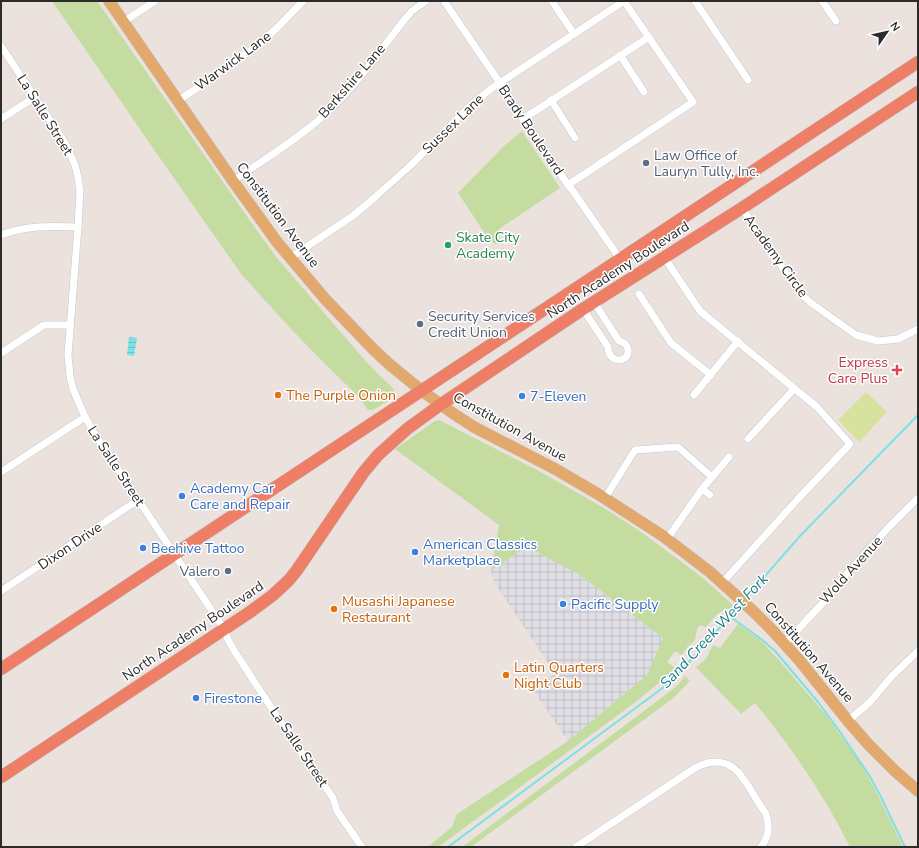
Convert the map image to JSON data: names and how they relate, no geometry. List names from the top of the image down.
{
  "streets": {
    "highway": ["North Academy Boulevard"],
    "main road": ["Constitution Avenue"],
    "street": [
      "Warwick Lane",
      "Berkshire Lane",
      "La Salle Street",
      "Sussex Lane",
      "Brady Boulevard",
      "Academy Circle",
      "Dixon Drive",
      "Wold Avenue"
    ]
  },
  "crossings": [
    ["Warwick Lane", "Constitution Avenue"],
    ["Berkshire Lane", "Constitution Avenue"],
    ["La Salle Street", "North Academy Boulevard"],
    ["La Salle Street", "Dixon Drive"],
    ["Sussex Lane", "Brady Boulevard"],
    ["Sussex Lane", "Constitution Avenue"],
    ["Brady Boulevard", "North Academy Boulevard"],
    ["Constitution Avenue", "North Academy Boulevard"],
    ["Constitution Avenue", "Wold Avenue"],
    ["Academy Circle", "North Academy Boulevard"]
  ],
  "water": ["Sand Creek West Fork"],
  "places": {
    "other": [
      "Law Office of Lauryn Tully, Inc.",
      "Skate City Academy",
      "Security Services Credit Union",
      "The Purple Onion",
      "7-Eleven",
      "Academy Car Care and Repair",
      "Beehive Tattoo",
      "American Classics Marketplace",
      "Valero",
      "Pacific Supply",
      "Musashi Japanese Restaurant",
      "Latin Quarters Night Club",
      "Firestone"
    ],
    "health": ["Express Care Plus"]
  },
  "north": "top right"
}
